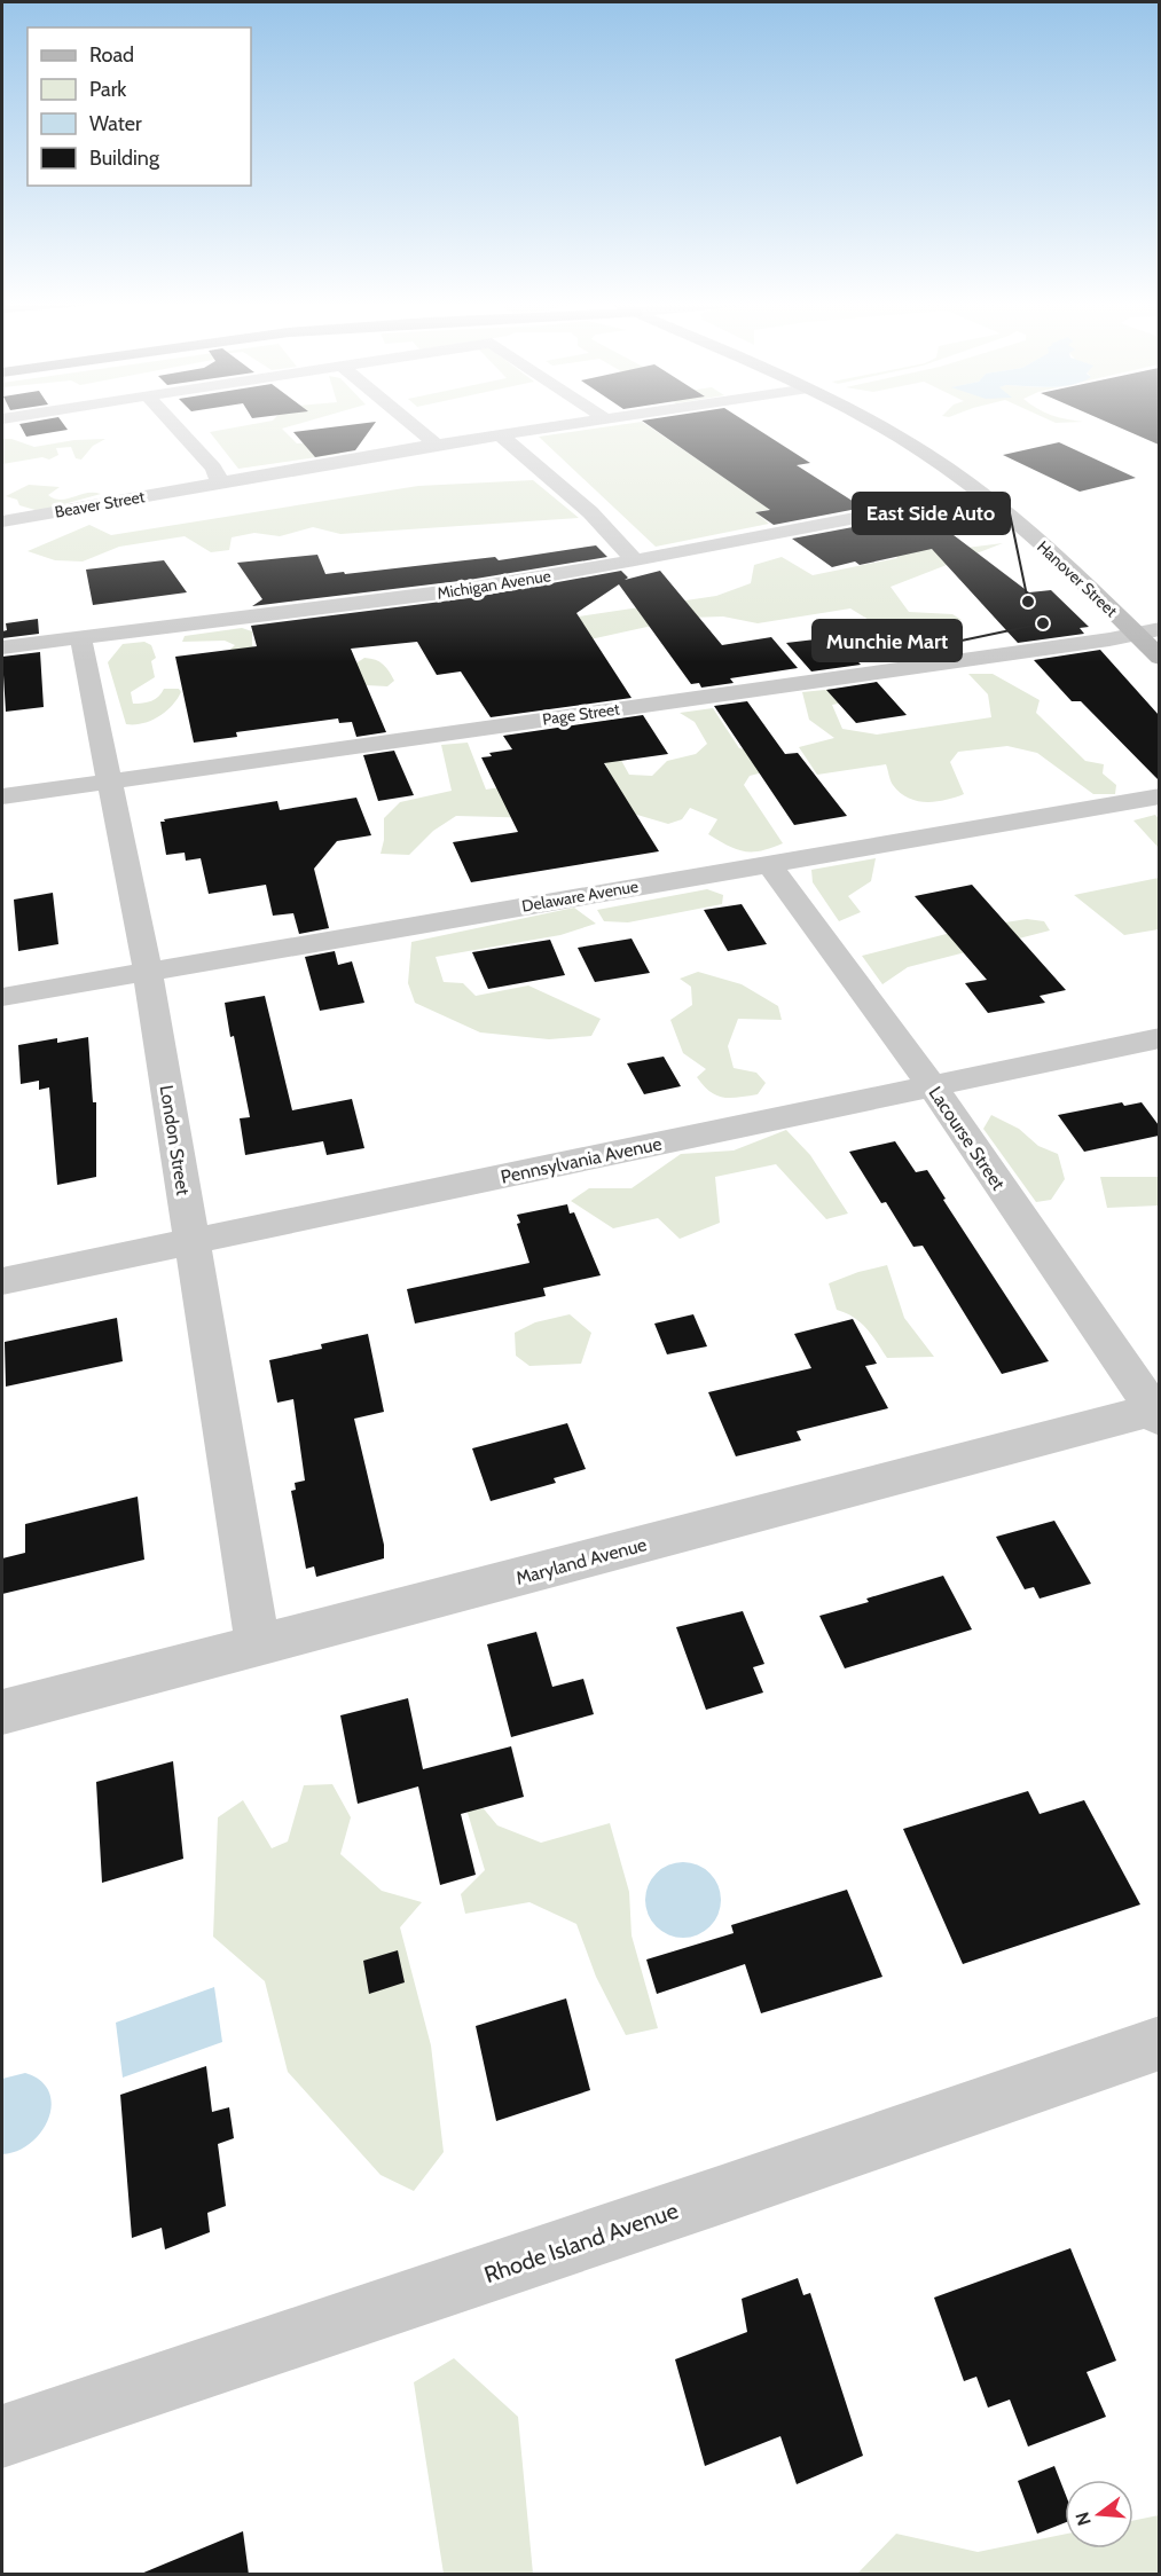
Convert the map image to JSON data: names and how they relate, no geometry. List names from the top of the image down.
{
  "streets": {
    "main road": ["Hanover Street"],
    "street": [
      "Beaver Street",
      "Michigan Avenue",
      "Page Street",
      "Delaware Avenue",
      "Lacourse Street",
      "London Street",
      "Pennsylvania Avenue",
      "Maryland Avenue",
      "Rhode Island Avenue"
    ]
  },
  "crossings": [
    ["Hanover Street", "Michigan Avenue"],
    ["Hanover Street", "Page Street"],
    ["Michigan Avenue", "London Street"],
    ["Page Street", "London Street"],
    ["Delaware Avenue", "Lacourse Street"],
    ["Delaware Avenue", "London Street"],
    ["Lacourse Street", "Pennsylvania Avenue"],
    ["Lacourse Street", "Maryland Avenue"],
    ["London Street", "Pennsylvania Avenue"],
    ["London Street", "Maryland Avenue"]
  ],
  "places": ["East Side Auto", "Munchie Mart"],
  "legend": [
    "Road",
    "Park",
    "Water",
    "Building"
  ],
  "north": "left"
}
